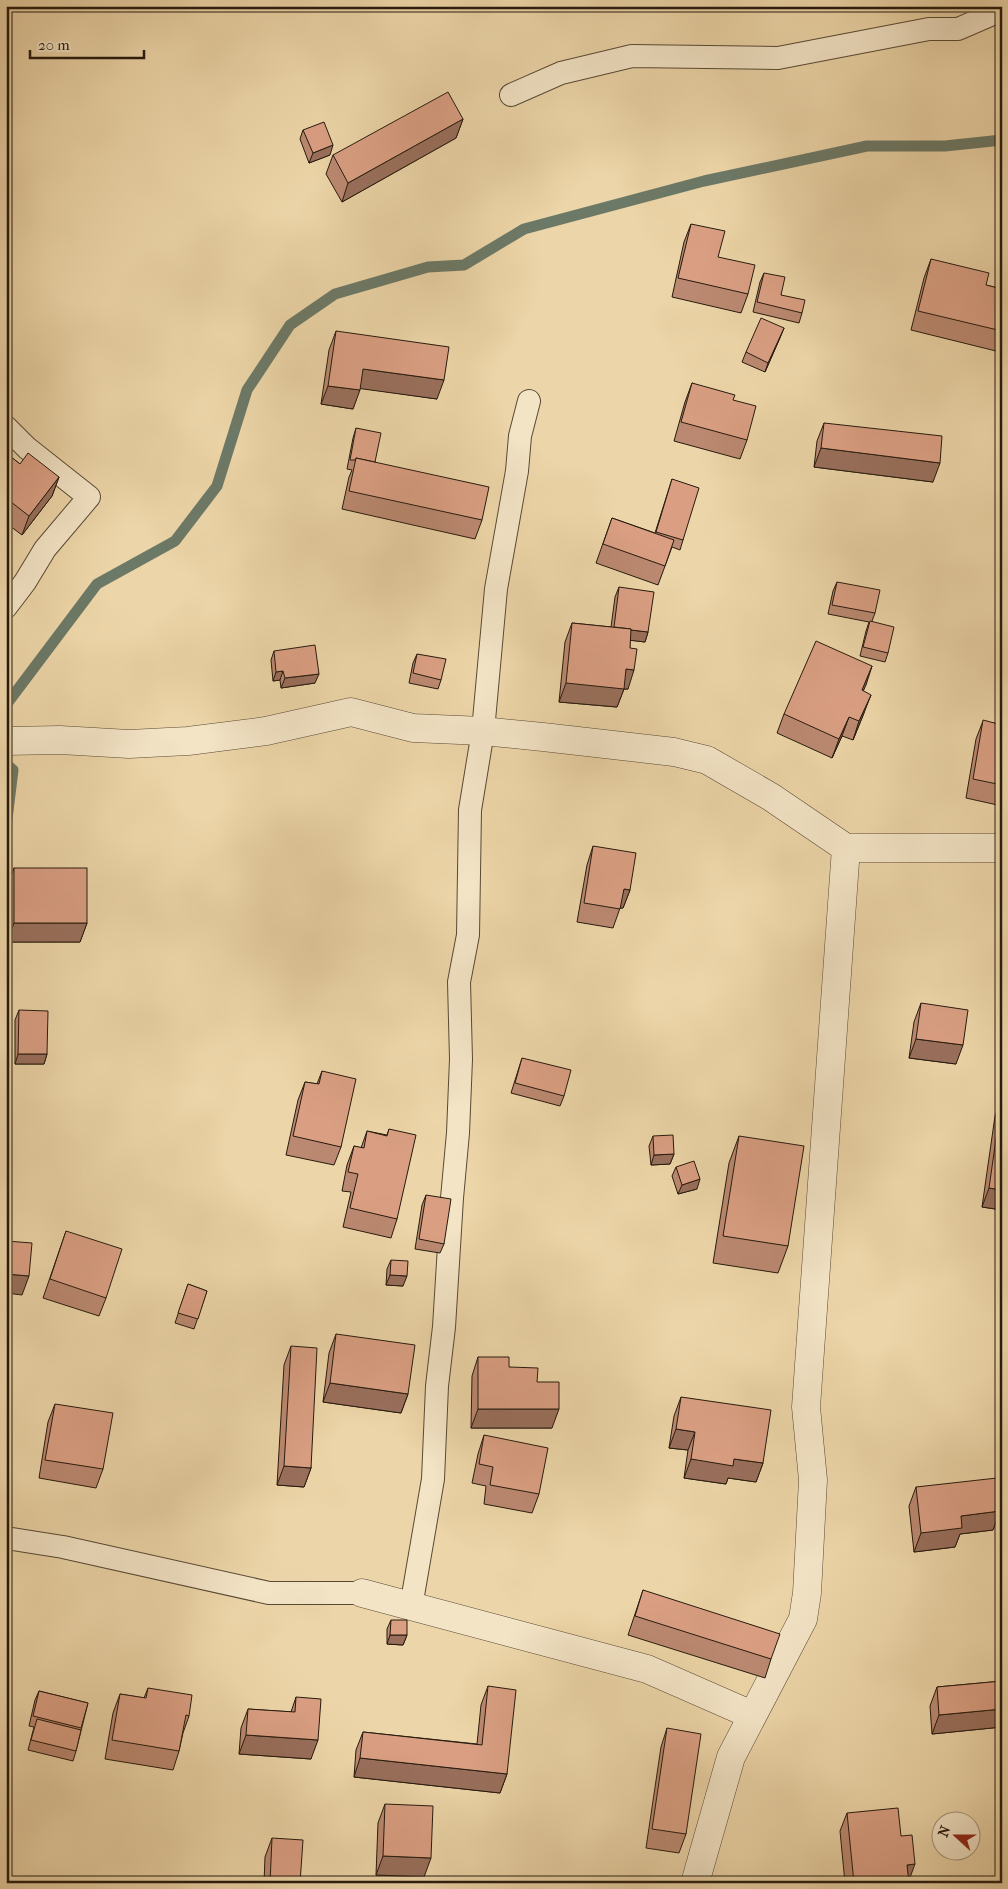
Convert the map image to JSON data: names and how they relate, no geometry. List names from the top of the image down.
{
  "scale_bar": "20 m",
  "north": "left"
}
